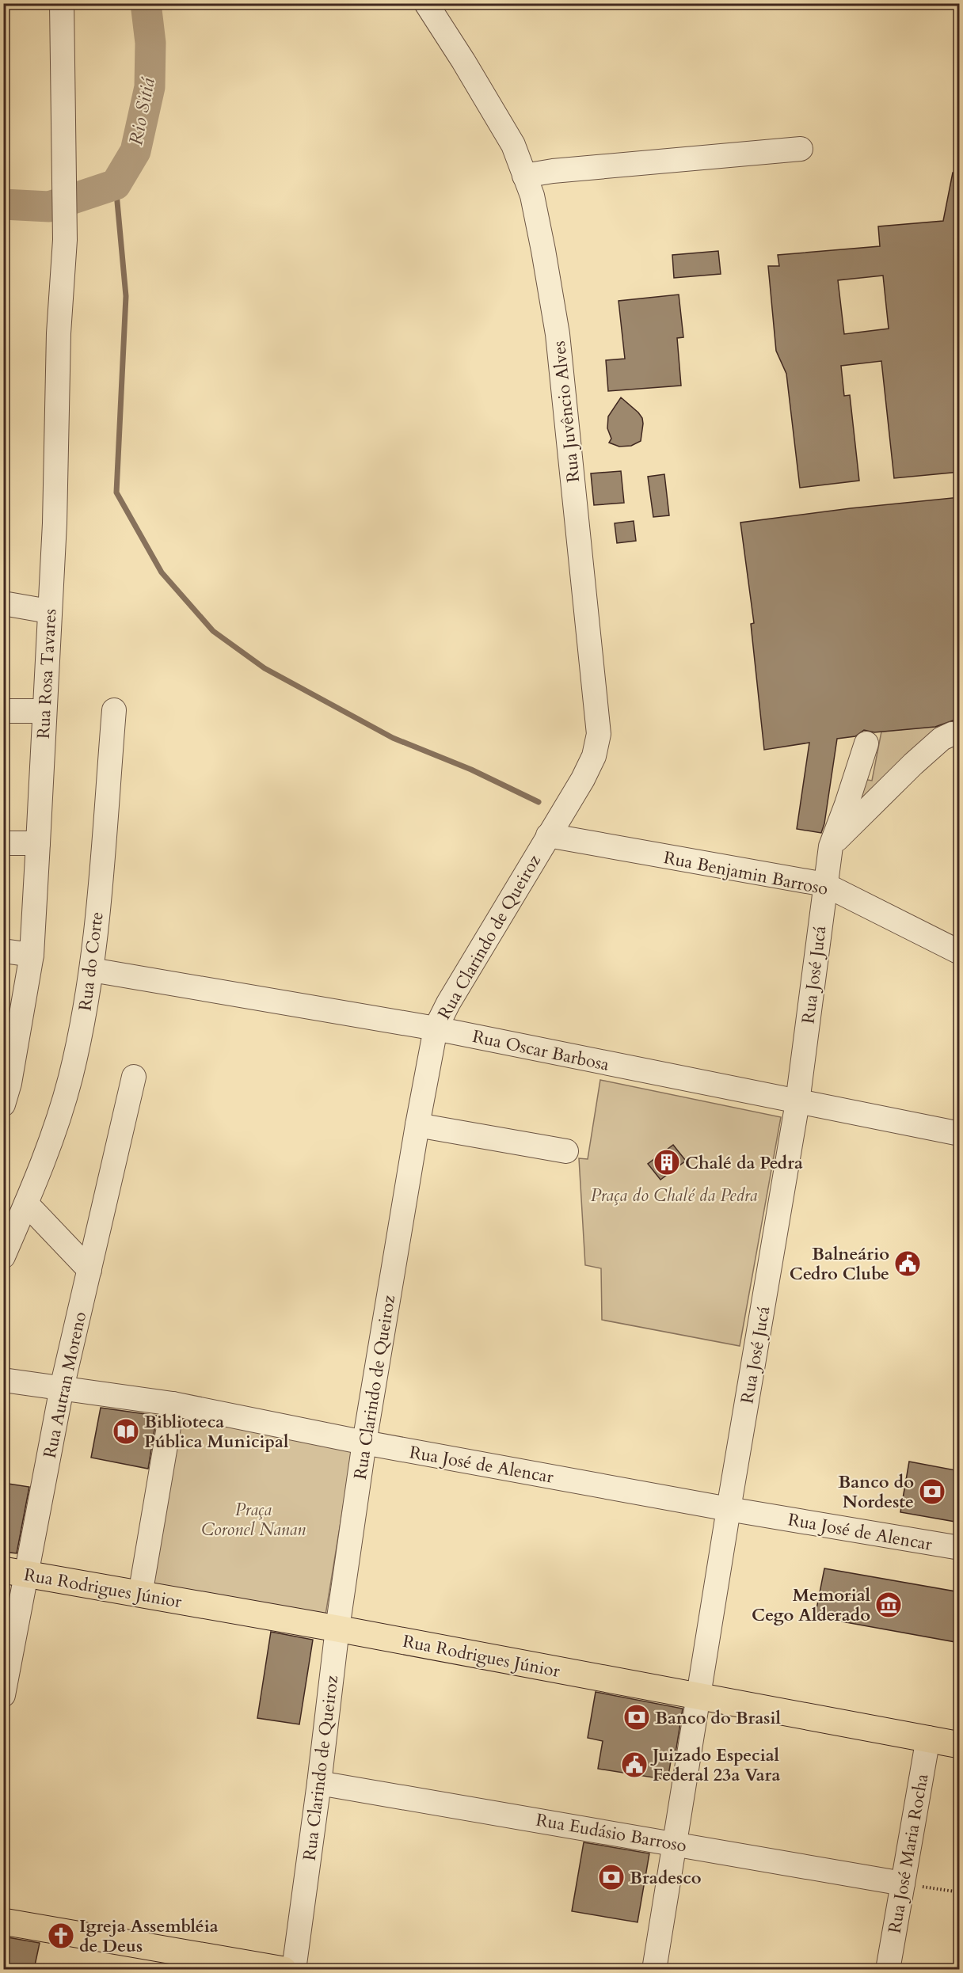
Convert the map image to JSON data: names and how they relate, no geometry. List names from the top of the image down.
{
  "streets": {
    "main road": ["Rua Rodrigues Júnior"],
    "street": [
      "Rua Juvêncio Alves",
      "Rua Rosa Tavares",
      "Rua Benjamin Barroso",
      "Rua Clarindo de Queiroz",
      "Rua do Corte",
      "Rua José Jucá",
      "Rua Oscar Barbosa",
      "Rua Autran Moreno",
      "Rua José de Alencar",
      "Rua Eudásio Barroso",
      "Rua José Maria Rocha"
    ]
  },
  "crossings": [
    ["Rua Juvêncio Alves", "Rua Benjamin Barroso"],
    ["Rua Juvêncio Alves", "Rua Clarindo de Queiroz"],
    ["Rua Benjamin Barroso", "Rua Clarindo de Queiroz"],
    ["Rua Benjamin Barroso", "Rua José Jucá"],
    ["Rua Clarindo de Queiroz", "Rua Oscar Barbosa"],
    ["Rua Clarindo de Queiroz", "Rua José de Alencar"],
    ["Rua Clarindo de Queiroz", "Rua Rodrigues Júnior"],
    ["Rua Clarindo de Queiroz", "Rua Eudásio Barroso"],
    ["Rua do Corte", "Rua Oscar Barbosa"],
    ["Rua José Jucá", "Rua Oscar Barbosa"],
    ["Rua José Jucá", "Rua José de Alencar"],
    ["Rua José Jucá", "Rua Rodrigues Júnior"],
    ["Rua José Jucá", "Rua Eudásio Barroso"],
    ["Rua Autran Moreno", "Rua José de Alencar"],
    ["Rua Autran Moreno", "Rua Rodrigues Júnior"],
    ["Rua Rodrigues Júnior", "Rua José Maria Rocha"],
    ["Rua Eudásio Barroso", "Rua José Maria Rocha"]
  ],
  "water": ["Rio Sitiá"],
  "parks": ["Praça do Chalé da Pedra", "Praça Coronel Nanan"],
  "places": {
    "building": ["Chalé da Pedra"],
    "public building": ["Balneário Cedro Clube", "Juizado Especial Federal 23a Vara"],
    "library": ["Biblioteca Pública Municipal"],
    "bank": ["Banco do Nordeste", "Banco do Brasil", "Bradesco"],
    "museum": ["Memorial Cego Alderado"],
    "church": ["Igreja Assembléia de Deus"]
  }
}
